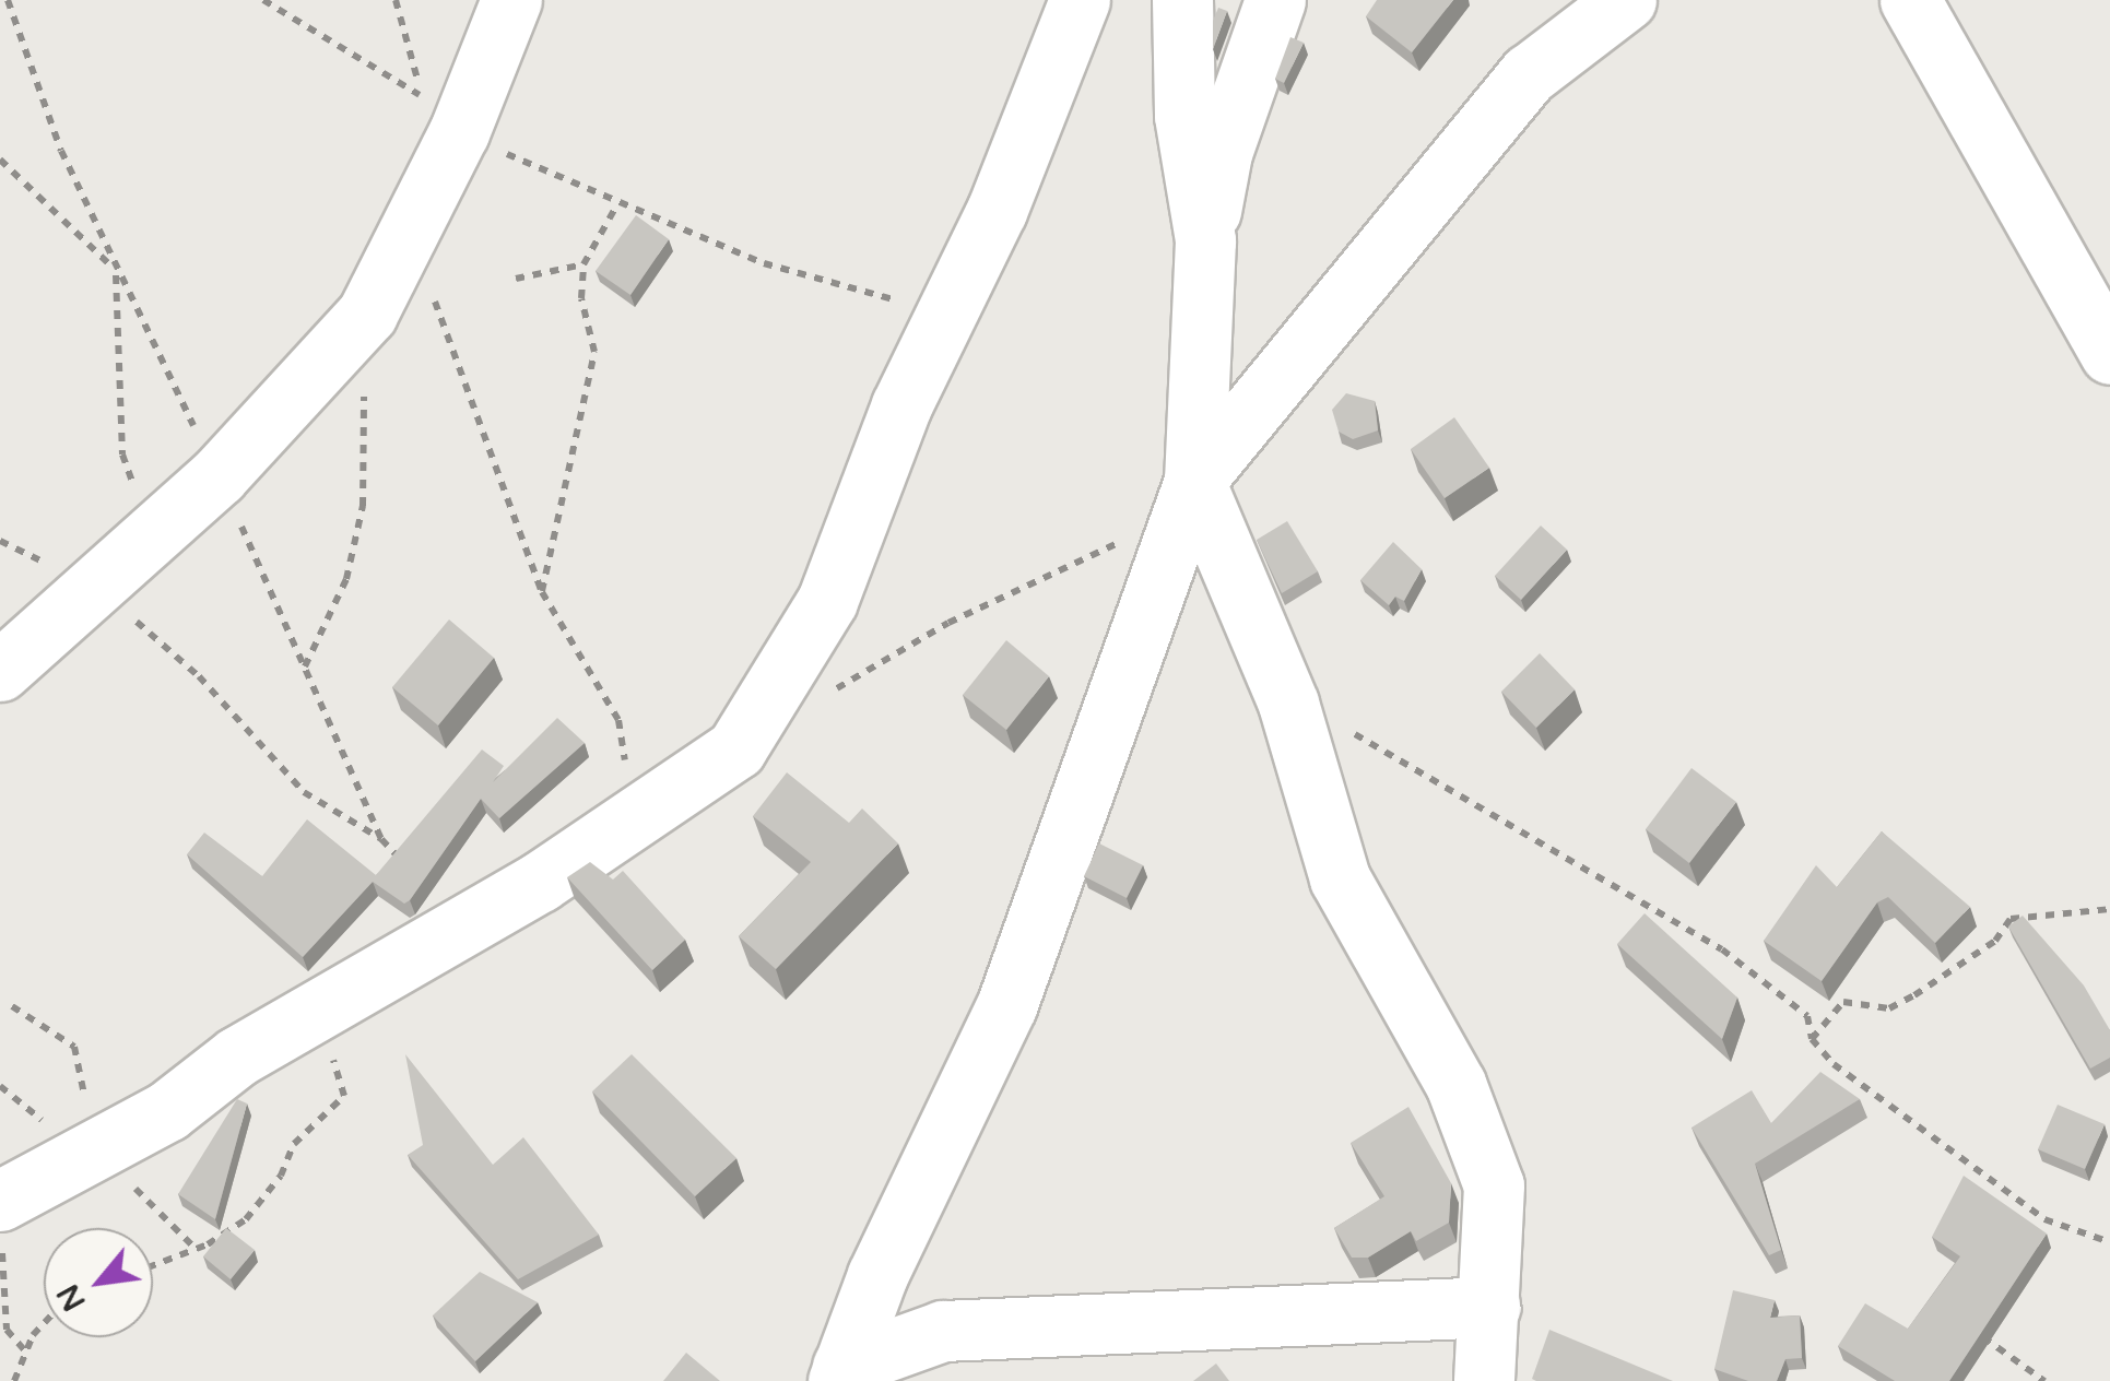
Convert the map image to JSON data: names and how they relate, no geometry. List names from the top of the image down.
{
  "north": "bottom left"
}
